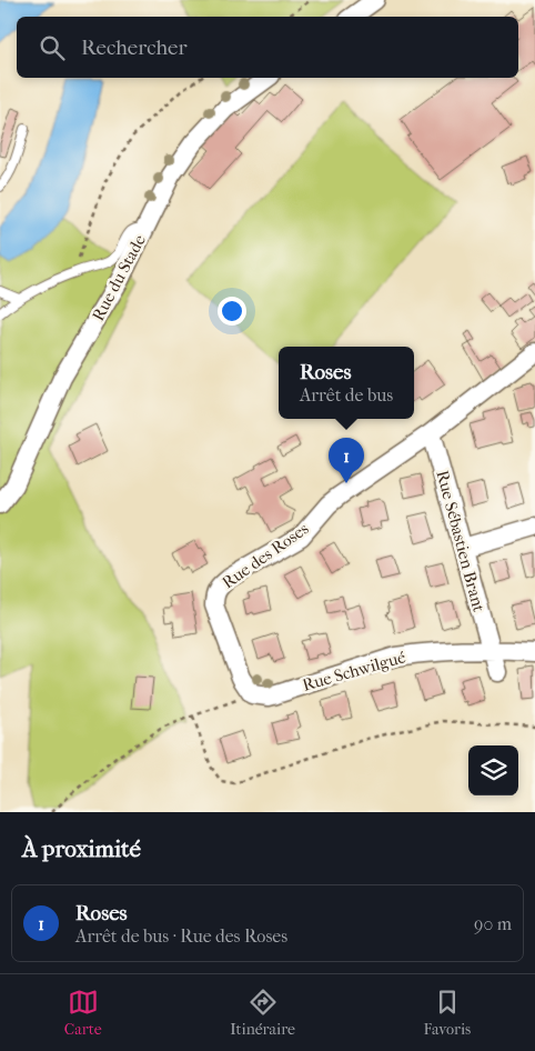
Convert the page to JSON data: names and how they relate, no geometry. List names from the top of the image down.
{
  "streets": {
    "street": [
      "Rue du Stade",
      "Rue Sébastien Brant",
      "Rue des Roses",
      "Rue Schwilgué"
    ]
  },
  "crossings": [
    ["Rue Sébastien Brant", "Rue des Roses"],
    ["Rue Sébastien Brant", "Rue Schwilgué"],
    ["Rue des Roses", "Rue Schwilgué"]
  ],
  "page": {
    "search": "Rechercher",
    "popup": ["Roses", "Arrêt de bus"],
    "pins": "1",
    "heading": "À proximité",
    "list": [
      {
        "mark": "1",
        "name": "Roses",
        "note": "Arrêt de bus · Rue des Roses",
        "value": "90 m"
      }
    ],
    "nav": ["Carte", "Itinéraire", "Favoris"]
  }
}
